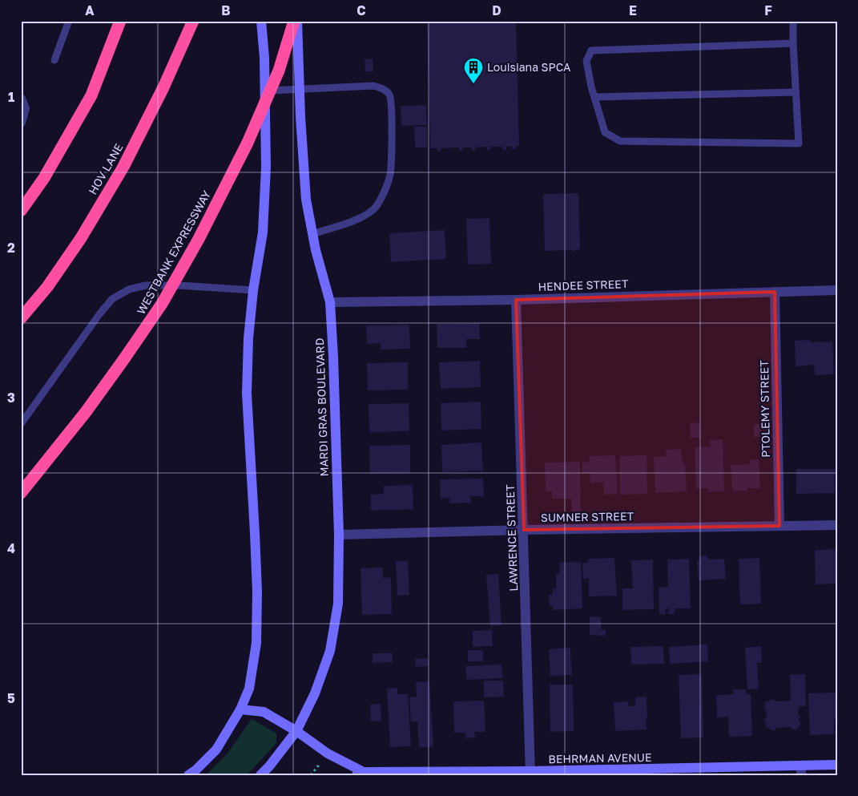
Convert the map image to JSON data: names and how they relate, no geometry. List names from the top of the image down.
{
  "streets": {
    "highway": ["HOV LANE", "WESTBANK EXPRESSWAY"],
    "street": [
      "HENDEE STREET",
      "MARDI GRAS BOULEVARD",
      "PTOLEMY STREET",
      "SUMNER STREET",
      "LAWRENCE STREET",
      "BEHRMAN AVENUE"
    ]
  },
  "crossings": [
    ["WESTBANK EXPRESSWAY", "MARDI GRAS BOULEVARD"],
    ["HENDEE STREET", "MARDI GRAS BOULEVARD"],
    ["HENDEE STREET", "PTOLEMY STREET"],
    ["HENDEE STREET", "LAWRENCE STREET"],
    ["MARDI GRAS BOULEVARD", "SUMNER STREET"],
    ["MARDI GRAS BOULEVARD", "BEHRMAN AVENUE"],
    ["PTOLEMY STREET", "SUMNER STREET"],
    ["SUMNER STREET", "LAWRENCE STREET"],
    ["LAWRENCE STREET", "BEHRMAN AVENUE"]
  ],
  "places": {
    "building": ["Louisiana SPCA"]
  },
  "grid": {
    "columns": [
      "A",
      "B",
      "C",
      "D",
      "E",
      "F"
    ],
    "rows": [
      "1",
      "2",
      "3",
      "4",
      "5"
    ]
  }
}
